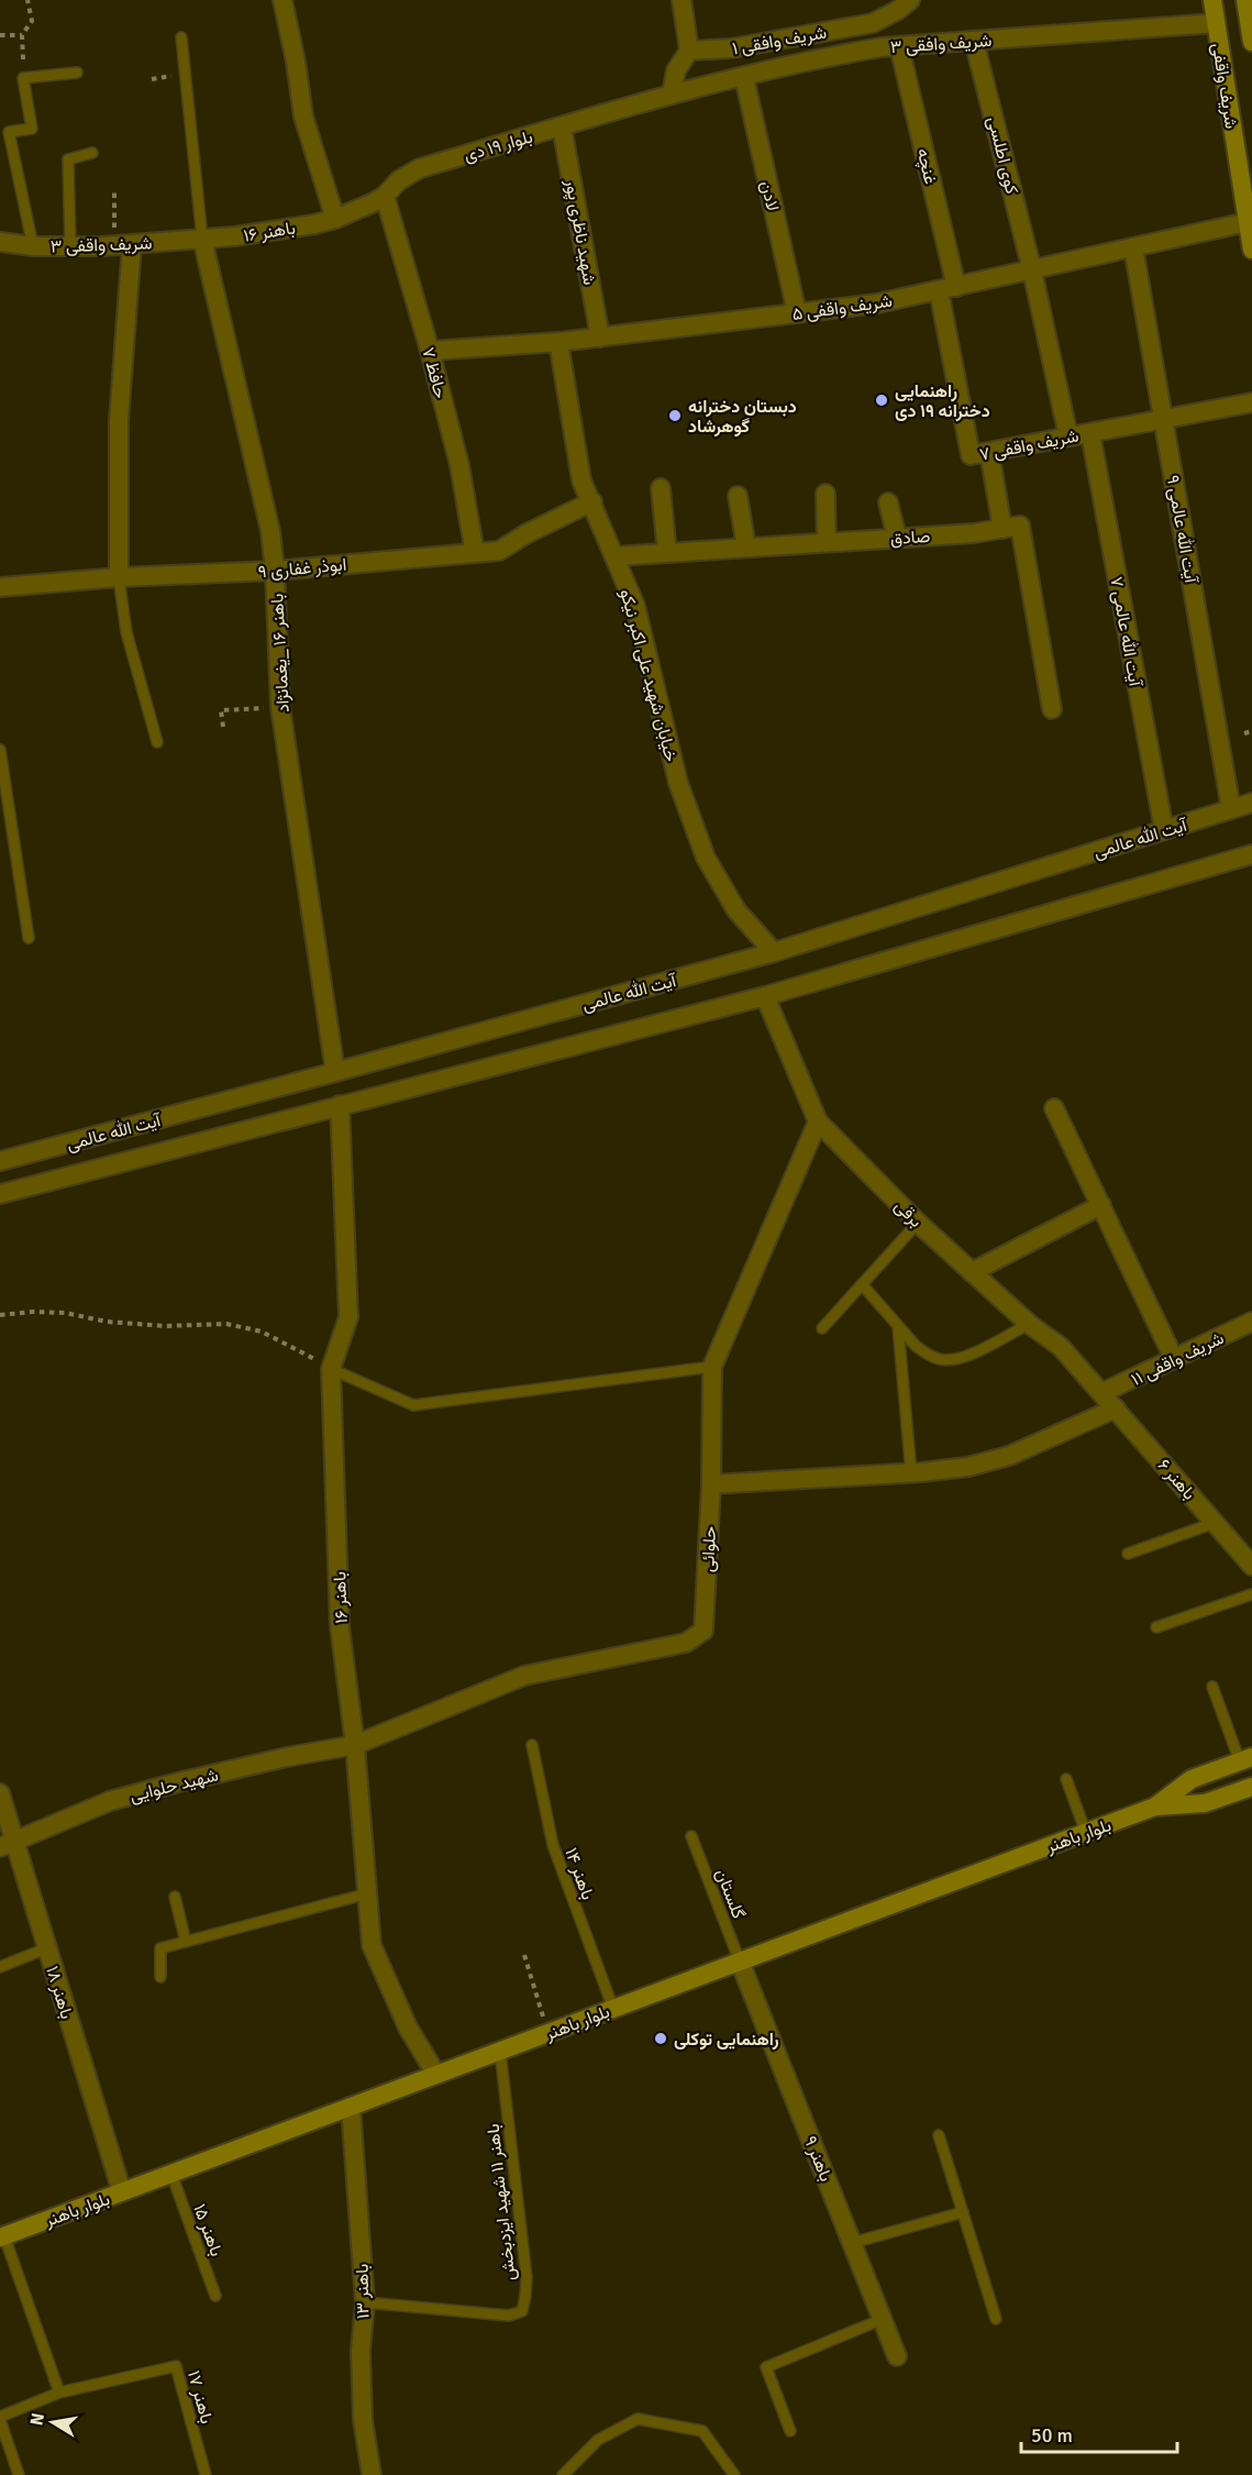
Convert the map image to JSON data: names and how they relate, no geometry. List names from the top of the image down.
{
  "streets": {
    "main road": ["شریف واقفی", "بلوار باهنر"],
    "street": [
      "شریف وافقی ۱",
      "شریف وافقی ۳",
      "بلوار ۱۹ دی",
      "کوی اطلسی",
      "غنچه",
      "لادن",
      "باهنر ۱۶",
      "شهید ناظری پور",
      "شریف واقفی ۳",
      "شریف واقفی ۵",
      "حافظ ۷",
      "شریف واقفی ۷",
      "آیت الله عالمی ۹",
      "صادق",
      "ابوذر غفاری ۹",
      "آیت الله عالمی ۷",
      "باهنر ۱۶ _یغمانژاد",
      "خیابان شهید علی اکبر نیکو",
      "آیت الله عالمی",
      "برقی",
      "شریف واقفی ۱۱",
      "باهنر ۶",
      "حلوائی",
      "شهید حلوایی",
      "باهنر ۱۸",
      "باهنر ۹",
      "باهنر ۱۳"
    ],
    "lane": [
      "باهنر ۱۴",
      "گلستان",
      "باهنر ۱۱ شهید ایزدبخش",
      "باهنر ۱۵",
      "باهنر ۱۷"
    ]
  },
  "crossings": [
    ["شریف وافقی ۳", "شریف واقفی"],
    ["شریف وافقی ۳", "بلوار ۱۹ دی"],
    ["شریف وافقی ۳", "کوی اطلسی"],
    ["شریف وافقی ۳", "غنچه"],
    ["شریف وافقی ۳", "لادن"],
    ["شریف واقفی", "شریف واقفی ۵"],
    ["بلوار ۱۹ دی", "باهنر ۱۶"],
    ["بلوار ۱۹ دی", "شهید ناظری پور"],
    ["بلوار ۱۹ دی", "حافظ ۷"],
    ["کوی اطلسی", "شریف واقفی ۵"],
    ["کوی اطلسی", "شریف واقفی ۷"],
    ["غنچه", "شریف واقفی ۵"],
    ["غنچه", "شریف واقفی ۷"],
    ["لادن", "شریف واقفی ۵"],
    ["باهنر ۱۶", "شریف واقفی ۳"],
    ["باهنر ۱۶", "باهنر ۱۶ _یغمانژاد"],
    ["باهنر ۱۶", "آیت الله عالمی"],
    ["باهنر ۱۶", "حلوائی"],
    ["باهنر ۱۶", "شهید حلوایی"],
    ["باهنر ۱۶", "بلوار باهنر"],
    ["شهید ناظری پور", "شریف واقفی ۵"],
    ["شریف واقفی ۳", "باهنر ۱۶ _یغمانژاد"],
    ["شریف واقفی ۵", "حافظ ۷"],
    ["شریف واقفی ۵", "شریف واقفی ۷"],
    ["شریف واقفی ۵", "آیت الله عالمی ۹"],
    ["شریف واقفی ۵", "خیابان شهید علی اکبر نیکو"],
    ["حافظ ۷", "ابوذر غفاری ۹"],
    ["شریف واقفی ۷", "آیت الله عالمی ۹"],
    ["شریف واقفی ۷", "آیت الله عالمی ۷"],
    ["آیت الله عالمی ۹", "آیت الله عالمی"],
    ["صادق", "خیابان شهید علی اکبر نیکو"],
    ["ابوذر غفاری ۹", "باهنر ۱۶ _یغمانژاد"],
    ["ابوذر غفاری ۹", "خیابان شهید علی اکبر نیکو"],
    ["آیت الله عالمی ۷", "آیت الله عالمی"],
    ["باهنر ۱۶ _یغمانژاد", "آیت الله عالمی"],
    ["خیابان شهید علی اکبر نیکو", "آیت الله عالمی"],
    ["آیت الله عالمی", "برقی"],
    ["برقی", "شریف واقفی ۱۱"],
    ["برقی", "باهنر ۶"],
    ["برقی", "حلوائی"],
    ["شریف واقفی ۱۱", "باهنر ۶"],
    ["حلوائی", "شهید حلوایی"],
    ["شهید حلوایی", "باهنر ۱۸"],
    ["بلوار باهنر", "باهنر ۱۴"],
    ["بلوار باهنر", "گلستان"],
    ["بلوار باهنر", "باهنر ۱۸"],
    ["بلوار باهنر", "باهنر ۹"],
    ["بلوار باهنر", "باهنر ۱۱ شهید ایزدبخش"],
    ["بلوار باهنر", "باهنر ۱۵"],
    ["بلوار باهنر", "باهنر ۱۳"],
    ["گلستان", "باهنر ۹"],
    ["باهنر ۱۱ شهید ایزدبخش", "باهنر ۱۳"]
  ],
  "places": ["راهنمایی دخترانه ۱۹ دی", "دبستان دخترانه گوهرشاد", "راهنمایی توکلی"],
  "scale_bar": "50 m",
  "north": "left"
}
